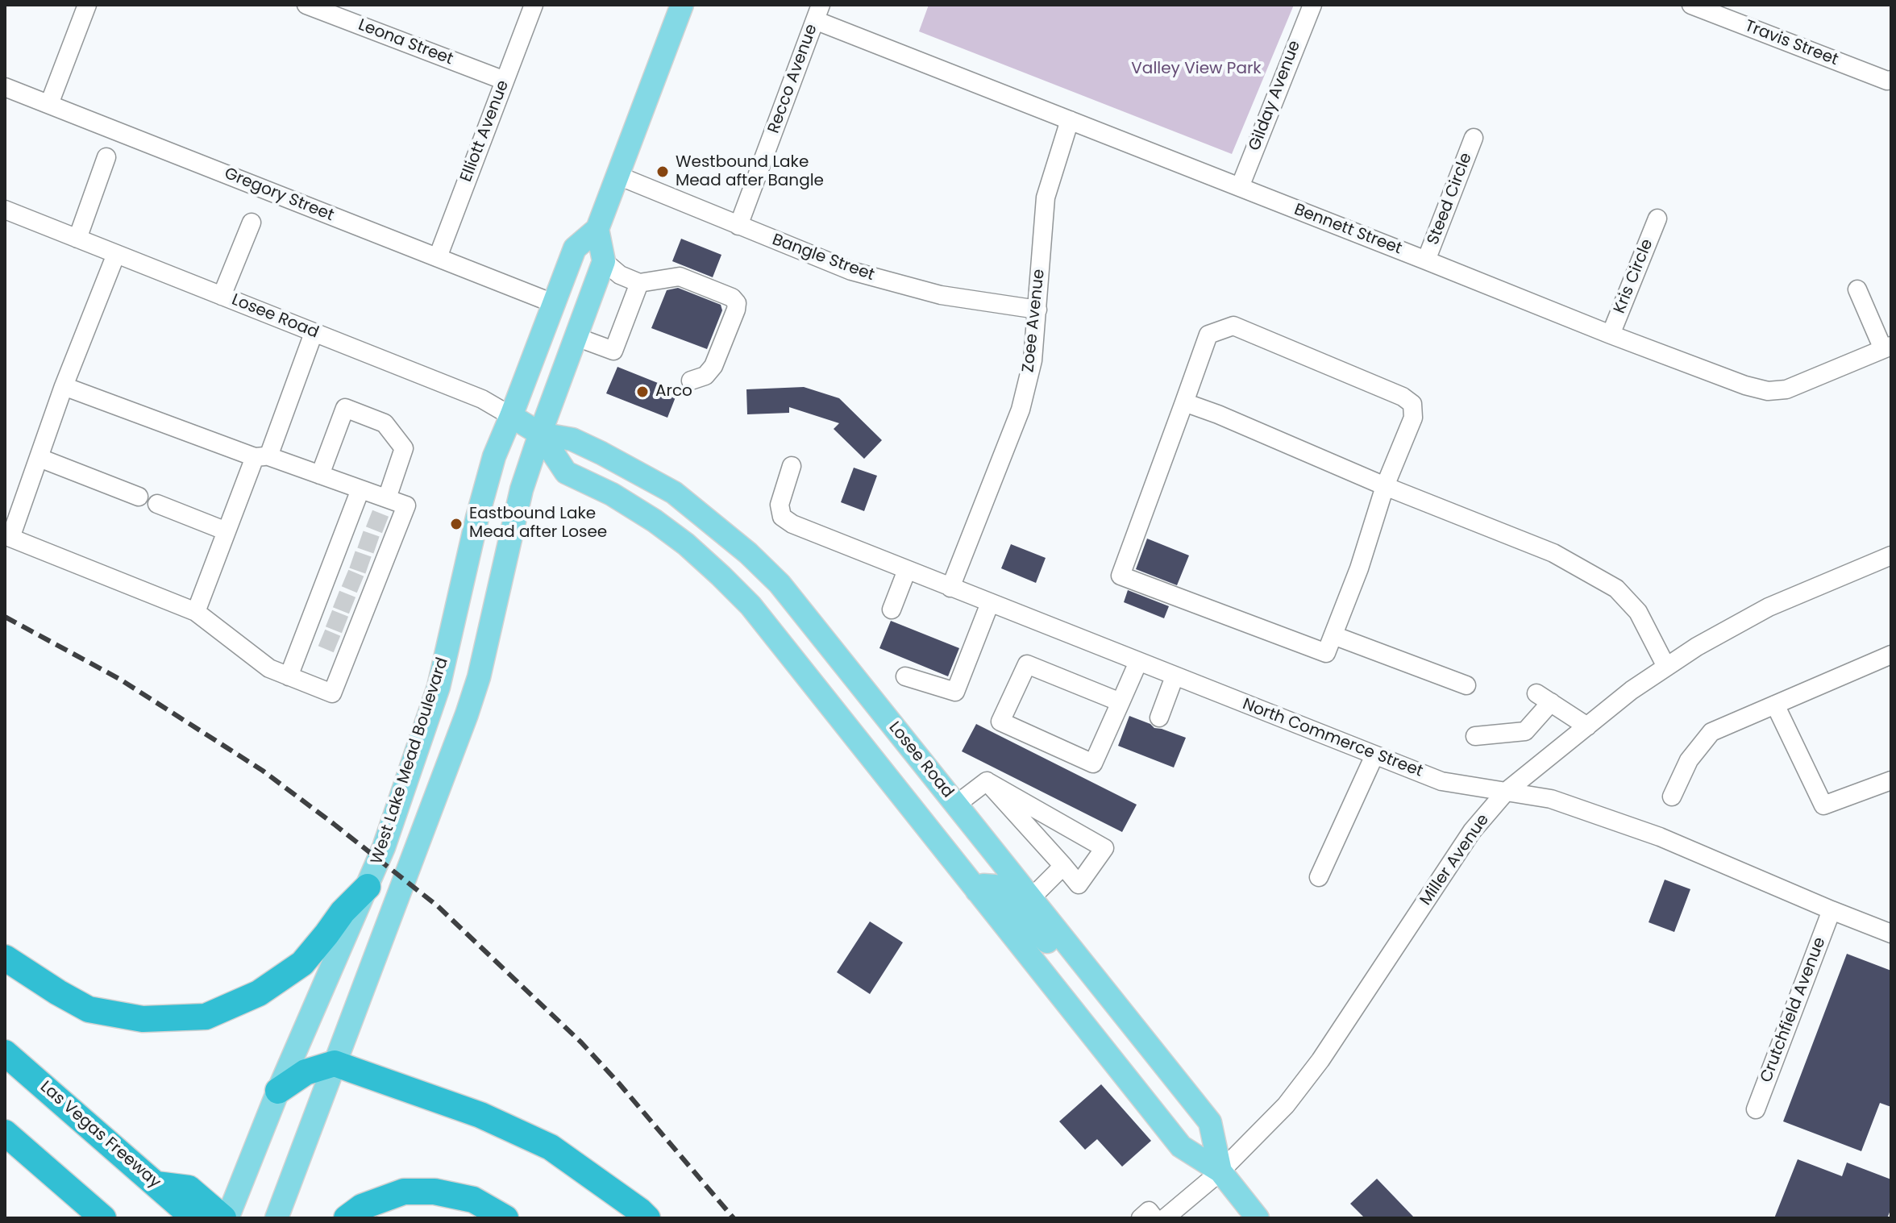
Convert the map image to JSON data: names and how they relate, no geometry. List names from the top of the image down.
{
  "streets": {
    "highway": ["Las Vegas Freeway"],
    "main road": ["Losee Road", "West Lake Mead Boulevard"],
    "street": [
      "Leona Street",
      "Travis Street",
      "Recco Avenue",
      "Gilday Avenue",
      "Elliott Avenue",
      "Gregory Street",
      "Steed Circle",
      "Bennett Street",
      "Bangle Street",
      "Kris Circle",
      "Zoee Avenue",
      "North Commerce Street",
      "Miller Avenue",
      "Crutchfield Avenue"
    ]
  },
  "crossings": [
    ["Leona Street", "Elliott Avenue"],
    ["Recco Avenue", "Bennett Street"],
    ["Recco Avenue", "Bangle Street"],
    ["Gilday Avenue", "Bennett Street"],
    ["Elliott Avenue", "Gregory Street"],
    ["Gregory Street", "West Lake Mead Boulevard"],
    ["Steed Circle", "Bennett Street"],
    ["Bennett Street", "Kris Circle"],
    ["Bennett Street", "Zoee Avenue"],
    ["Bangle Street", "Zoee Avenue"],
    ["Bangle Street", "West Lake Mead Boulevard"],
    ["Losee Road", "West Lake Mead Boulevard"],
    ["Losee Road", "Miller Avenue"],
    ["Zoee Avenue", "North Commerce Street"],
    ["North Commerce Street", "Miller Avenue"],
    ["North Commerce Street", "Crutchfield Avenue"],
    ["West Lake Mead Boulevard", "Las Vegas Freeway"]
  ],
  "parks": ["Valley View Park"],
  "places": ["Westbound Lake Mead after Bangle", "Arco", "Eastbound Lake Mead after Losee"]
}
